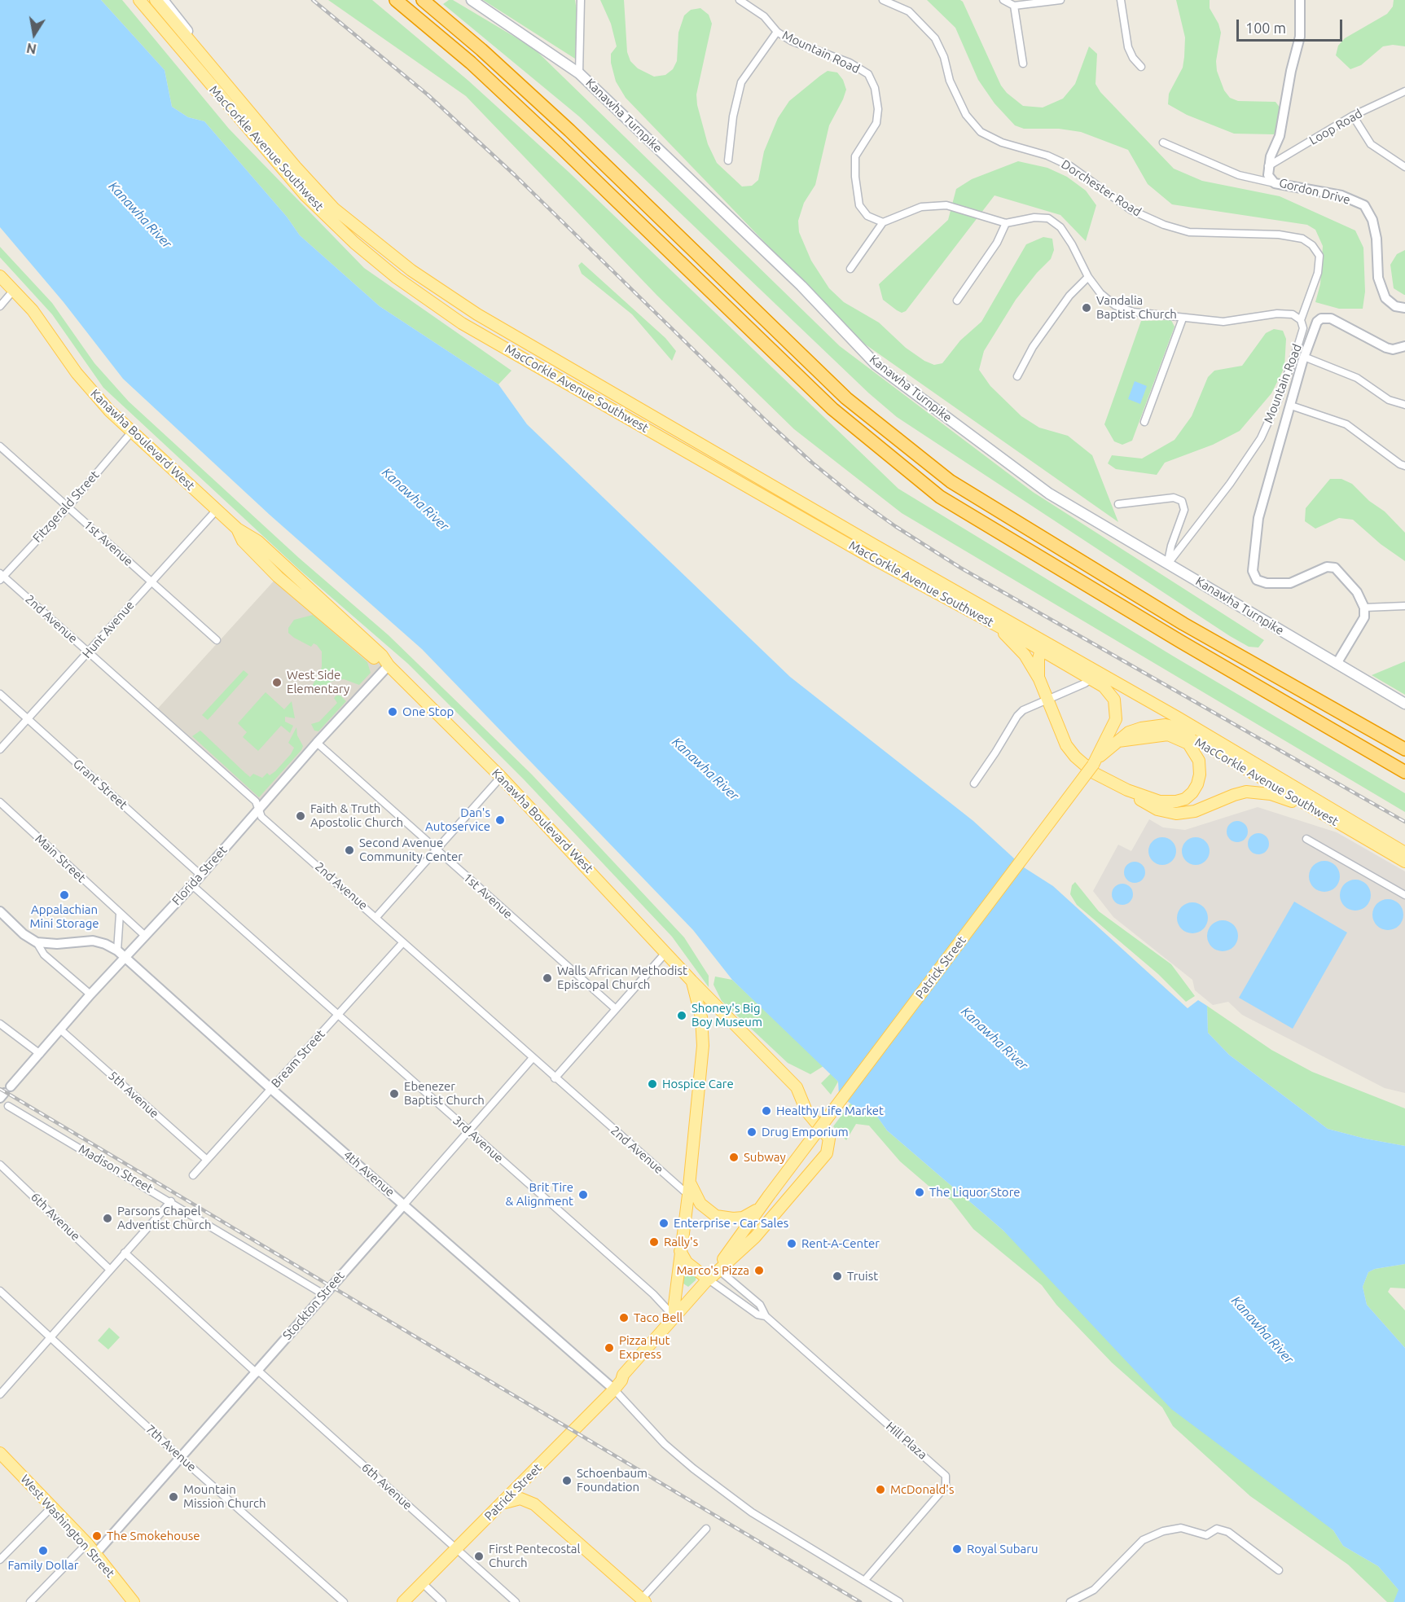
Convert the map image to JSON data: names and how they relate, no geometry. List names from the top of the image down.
{
  "streets": {
    "main road": [
      "Kanawha Turnpike",
      "MacCorkle Avenue Southwest",
      "Kanawha Boulevard West",
      "Patrick Street",
      "West Washington Street"
    ],
    "street": [
      "Mountain Road",
      "Loop Road",
      "Dorchester Road",
      "Gordon Drive",
      "Fitzgerald Street",
      "1st Avenue",
      "2nd Avenue",
      "Hunt Avenue",
      "Grant Street",
      "Main Street",
      "Florida Street",
      "Bream Street",
      "5th Avenue",
      "3rd Avenue",
      "Madison Street",
      "4th Avenue",
      "6th Avenue",
      "Stockton Street",
      "Hill Plaza",
      "7th Avenue"
    ]
  },
  "crossings": [
    ["Mountain Road", "Kanawha Turnpike"],
    ["Mountain Road", "Dorchester Road"],
    ["Loop Road", "Gordon Drive"],
    ["MacCorkle Avenue Southwest", "Patrick Street"],
    ["Kanawha Boulevard West", "Fitzgerald Street"],
    ["Kanawha Boulevard West", "2nd Avenue"],
    ["Kanawha Boulevard West", "Hunt Avenue"],
    ["Kanawha Boulevard West", "Florida Street"],
    ["Kanawha Boulevard West", "Patrick Street"],
    ["Kanawha Boulevard West", "3rd Avenue"],
    ["Kanawha Boulevard West", "Hill Plaza"],
    ["Fitzgerald Street", "1st Avenue"],
    ["Fitzgerald Street", "2nd Avenue"],
    ["1st Avenue", "Hunt Avenue"],
    ["1st Avenue", "Florida Street"],
    ["2nd Avenue", "Hunt Avenue"],
    ["2nd Avenue", "Florida Street"],
    ["2nd Avenue", "Bream Street"],
    ["2nd Avenue", "Stockton Street"],
    ["Hunt Avenue", "Grant Street"],
    ["Grant Street", "Florida Street"],
    ["Main Street", "Florida Street"],
    ["Florida Street", "5th Avenue"],
    ["Florida Street", "3rd Avenue"],
    ["Florida Street", "4th Avenue"],
    ["Patrick Street", "3rd Avenue"],
    ["Patrick Street", "4th Avenue"],
    ["Patrick Street", "6th Avenue"],
    ["Patrick Street", "Hill Plaza"],
    ["Bream Street", "5th Avenue"],
    ["Bream Street", "3rd Avenue"],
    ["Bream Street", "4th Avenue"],
    ["3rd Avenue", "Stockton Street"],
    ["Madison Street", "Stockton Street"],
    ["4th Avenue", "Stockton Street"],
    ["6th Avenue", "Stockton Street"],
    ["Stockton Street", "7th Avenue"],
    ["Stockton Street", "West Washington Street"]
  ],
  "water": ["Kanawha River"],
  "places": [
    "Vandalia Baptist Church",
    "West Side Elementary",
    "One Stop",
    "Faith & Truth Apostolic Church",
    "Dan's Autoservice",
    "Second Avenue Community Center",
    "Appalachian Mini Storage",
    "Walls African Methodist Episcopal Church",
    "Shoney's Big Boy Museum",
    "Hospice Care",
    "Ebenezer Baptist Church",
    "Healthy Life Market",
    "Drug Emporium",
    "Subway",
    "The Liquor Store",
    "Brit Tire & Alignment",
    "Parsons Chapel Adventist Church",
    "Enterprise - Car Sales",
    "Rally's",
    "Rent-A-Center",
    "Marco's Pizza",
    "Truist",
    "Taco Bell",
    "Pizza Hut Express",
    "Schoenbaum Foundation",
    "McDonald's",
    "Mountain Mission Church",
    "The Smokehouse",
    "Royal Subaru",
    "Family Dollar",
    "First Pentecostal Church"
  ],
  "scale_bar": "100 m",
  "north": "bottom"
}
